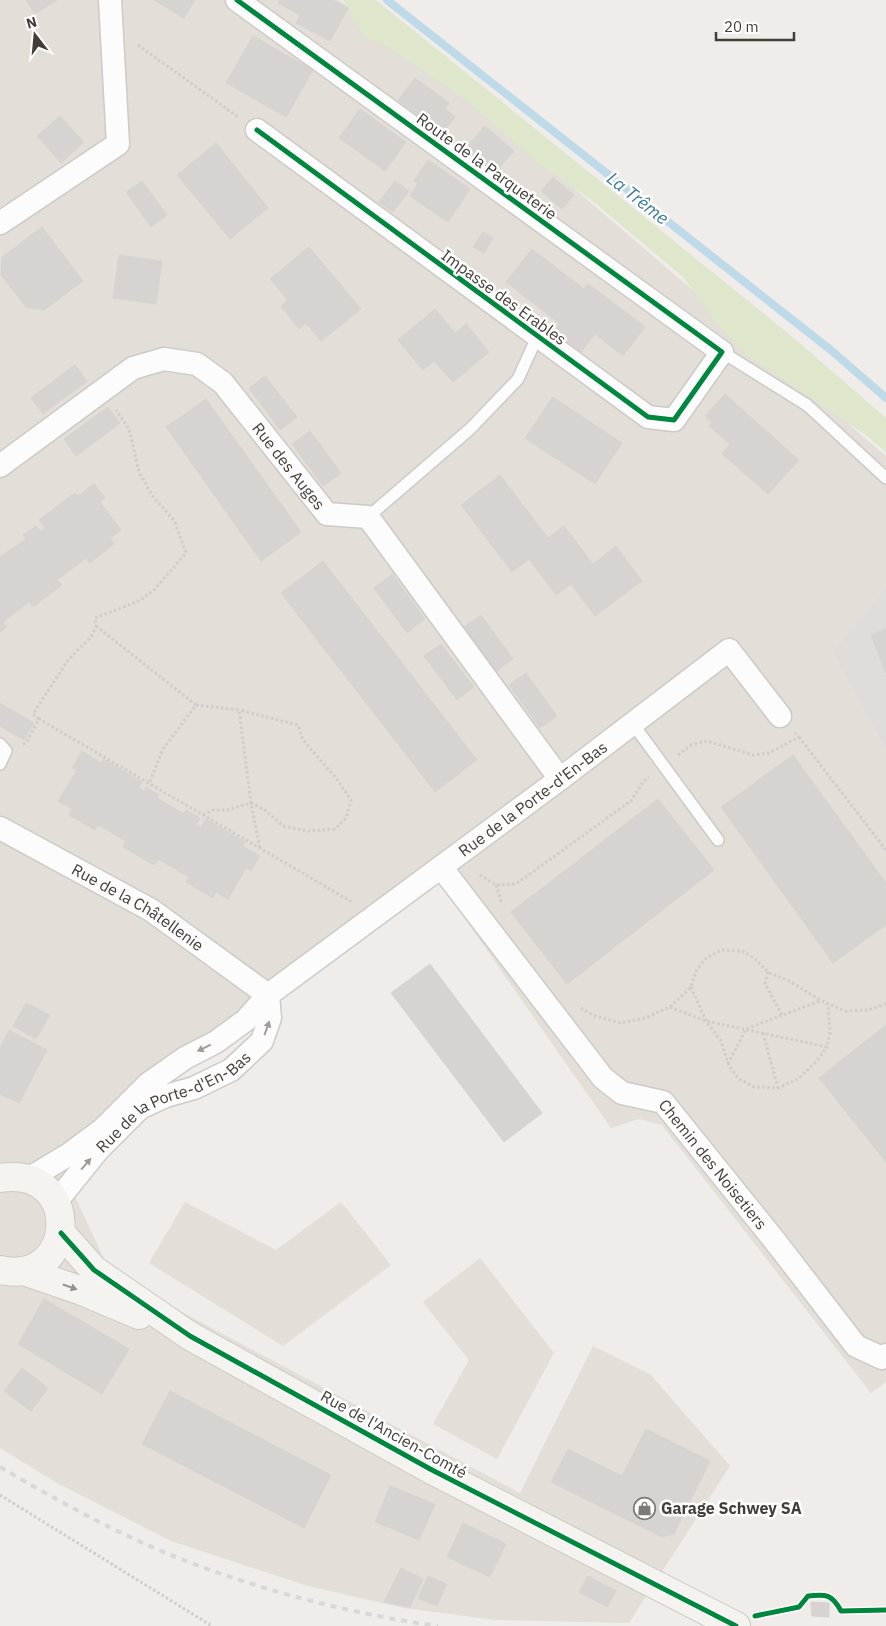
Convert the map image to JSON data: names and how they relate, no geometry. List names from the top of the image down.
{
  "streets": {
    "main road": ["Rue de l'Ancien-Comté"],
    "street": [
      "Route de la Parqueterie",
      "Impasse des Erables",
      "Rue des Auges",
      "Rue de la Porte-d'En-Bas",
      "Rue de la Châtellenie",
      "Chemin des Noisetiers"
    ]
  },
  "crossings": [
    ["Route de la Parqueterie", "Impasse des Erables"],
    ["Rue de la Porte-d'En-Bas", "Rue de la Châtellenie"],
    ["Rue de la Porte-d'En-Bas", "Chemin des Noisetiers"]
  ],
  "water": ["La Trême"],
  "places": {
    "shop": ["Garage Schwey SA"]
  },
  "scale_bar": "20 m",
  "north": "top"
}
